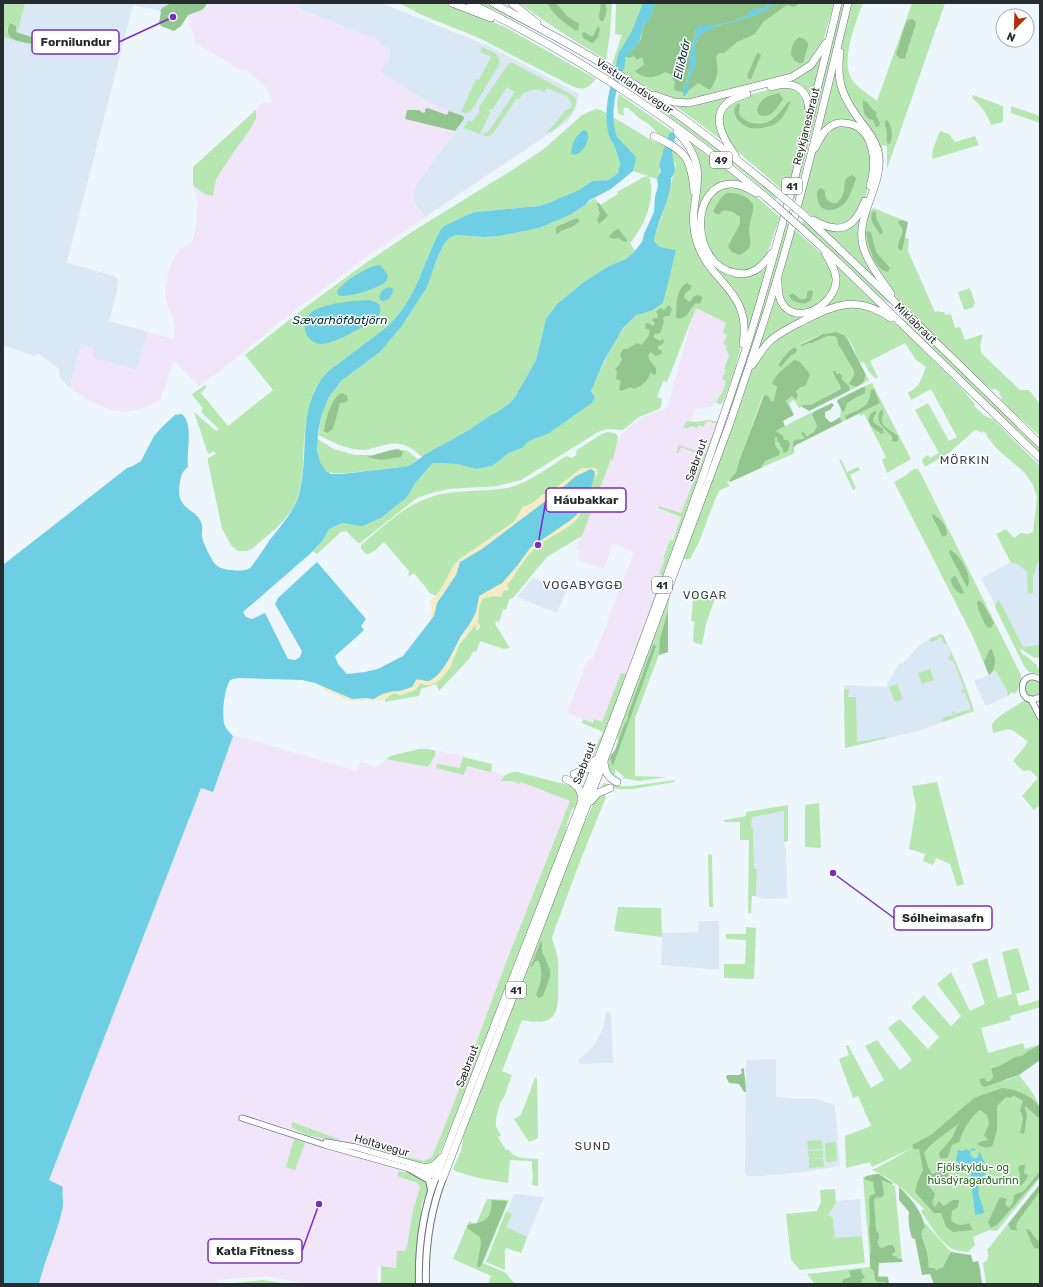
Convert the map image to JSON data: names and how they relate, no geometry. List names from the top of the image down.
{
  "streets": {
    "highway": [
      "Vesturlandsvegur",
      "Reykjanesbraut",
      "49",
      "41",
      "Miklabraut",
      "Sæbraut"
    ],
    "main road": ["Holtavegur"]
  },
  "crossings": [
    ["Vesturlandsvegur", "Miklabraut"],
    ["Reykjanesbraut", "Sæbraut"],
    ["Sæbraut", "Holtavegur"]
  ],
  "districts": [
    "MÖRKIN",
    "VOGABYGGÐ",
    "VOGAR",
    "SUND"
  ],
  "water": ["Elliðaár", "Sævarhöfðatjörn"],
  "parks": ["Fjölskyldu- og húsdýragarðurinn"],
  "places": [
    "Fornilundur",
    "Háubakkar",
    "Sólheimasafn",
    "Katla Fitness"
  ],
  "north": "bottom left"
}
